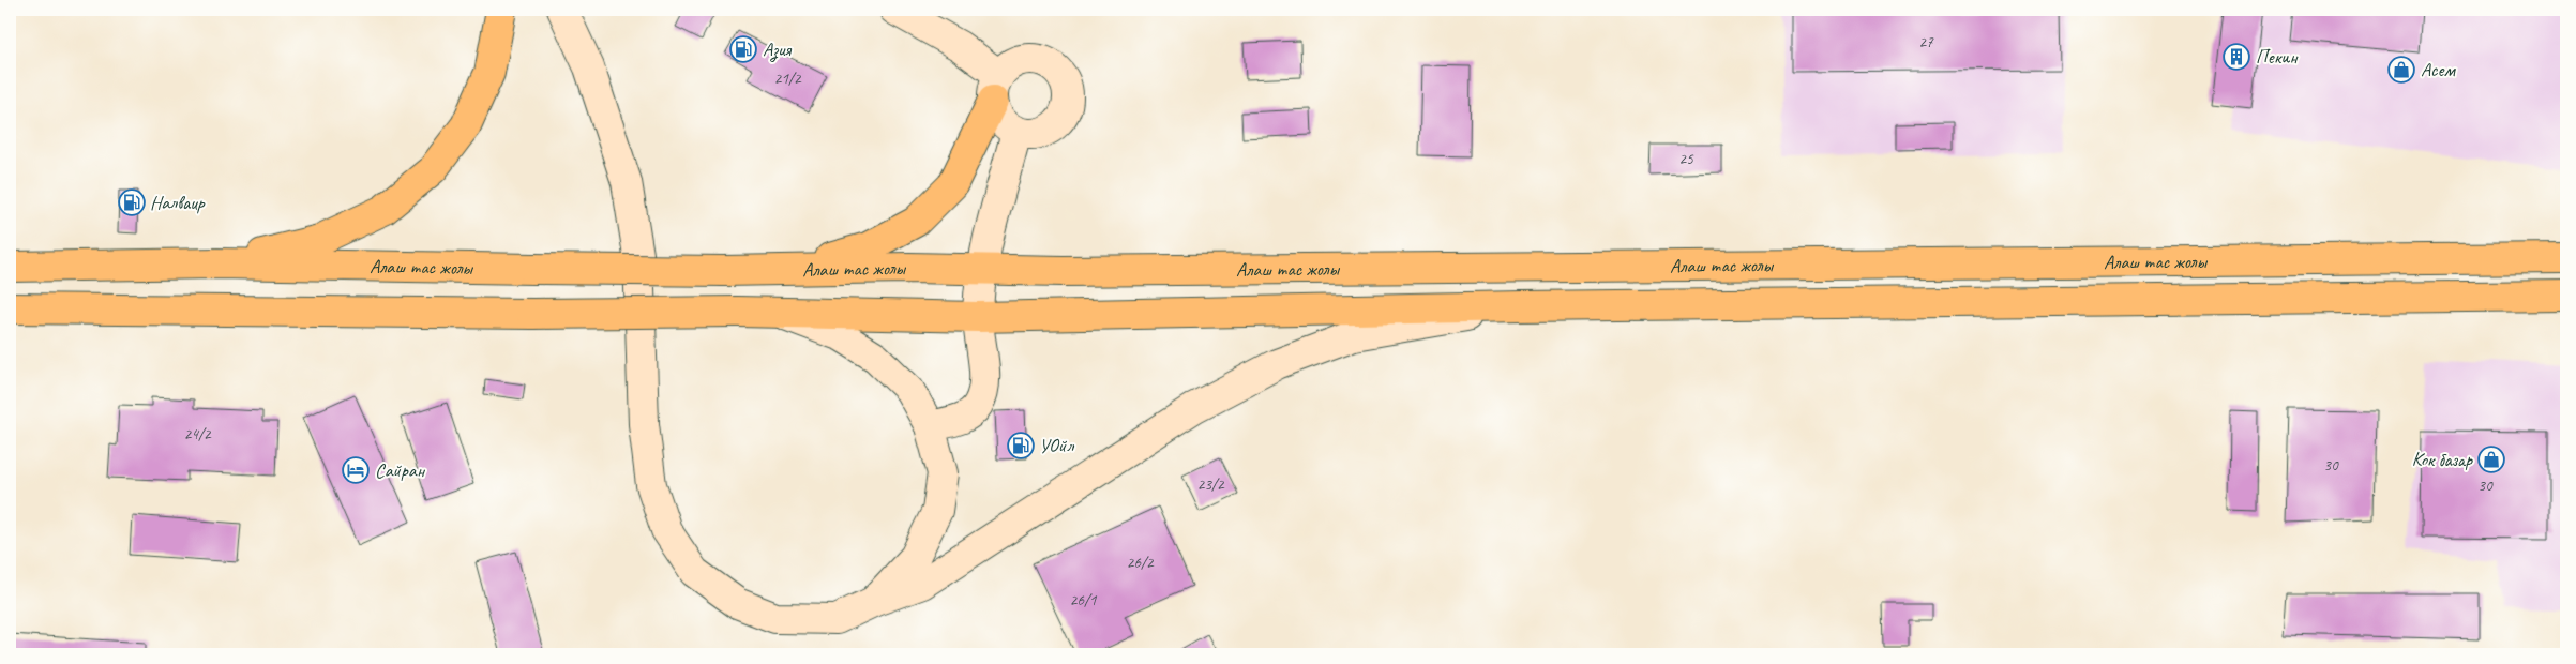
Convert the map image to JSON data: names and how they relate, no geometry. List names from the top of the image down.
{
  "streets": {
    "main road": ["Алаш тас жолы"]
  },
  "places": {
    "fuel station": ["Азия", "Налваир", "УОйл"],
    "building": ["Пекин"],
    "shop": ["Асем", "Кок базар"],
    "hotel": ["Сайран"]
  },
  "house_numbers": [
    "27",
    "21/2",
    "25",
    "24/2",
    "30",
    "23/2",
    "30",
    "26/2",
    "26/1"
  ]
}
